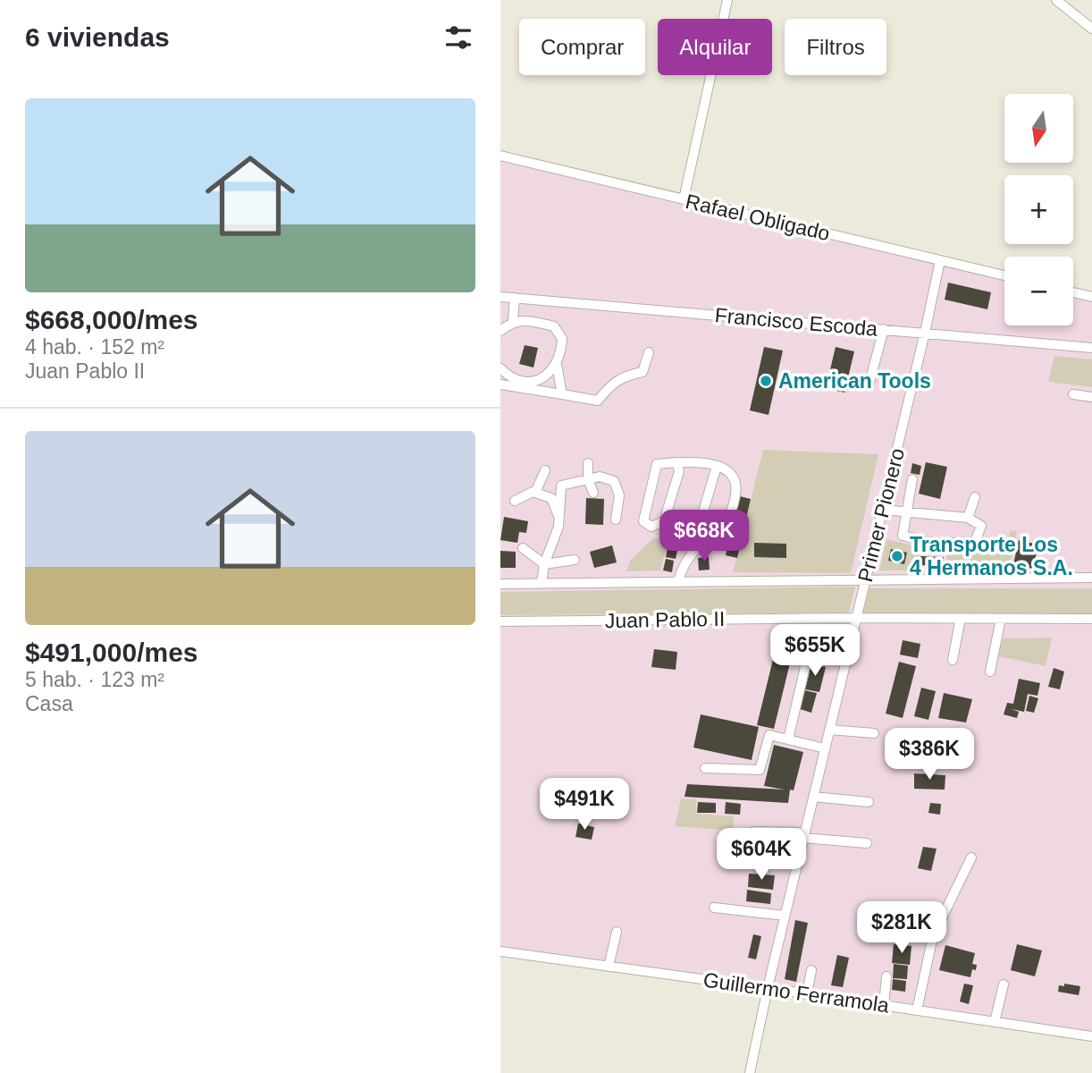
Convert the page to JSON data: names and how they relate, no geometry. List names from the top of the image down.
{
  "streets": {
    "street": [
      "Rafael Obligado",
      "Francisco Escoda",
      "Primer Pionero",
      "Juan Pablo II",
      "Guillermo Ferramola"
    ]
  },
  "crossings": [
    ["Rafael Obligado", "Primer Pionero"],
    ["Francisco Escoda", "Primer Pionero"],
    ["Primer Pionero", "Juan Pablo II"],
    ["Primer Pionero", "Guillermo Ferramola"]
  ],
  "places": ["American Tools", "Transporte Los 4 Hermanos S.A."],
  "north": "bottom",
  "page": {
    "heading": "6 viviendas",
    "chip": ["Comprar", "Alquilar", "Filtros"],
    "list": [
      {
        "name": "$668,000/mes",
        "note": "4 hab. · 152 m² · Juan Pablo II"
      },
      {
        "name": "$491,000/mes",
        "note": "5 hab. · 123 m² · Casa"
      }
    ],
    "map_buttons": ["+", "−"],
    "price": [
      "$668K",
      "$655K",
      "$386K",
      "$491K",
      "$604K",
      "$281K"
    ]
  }
}
